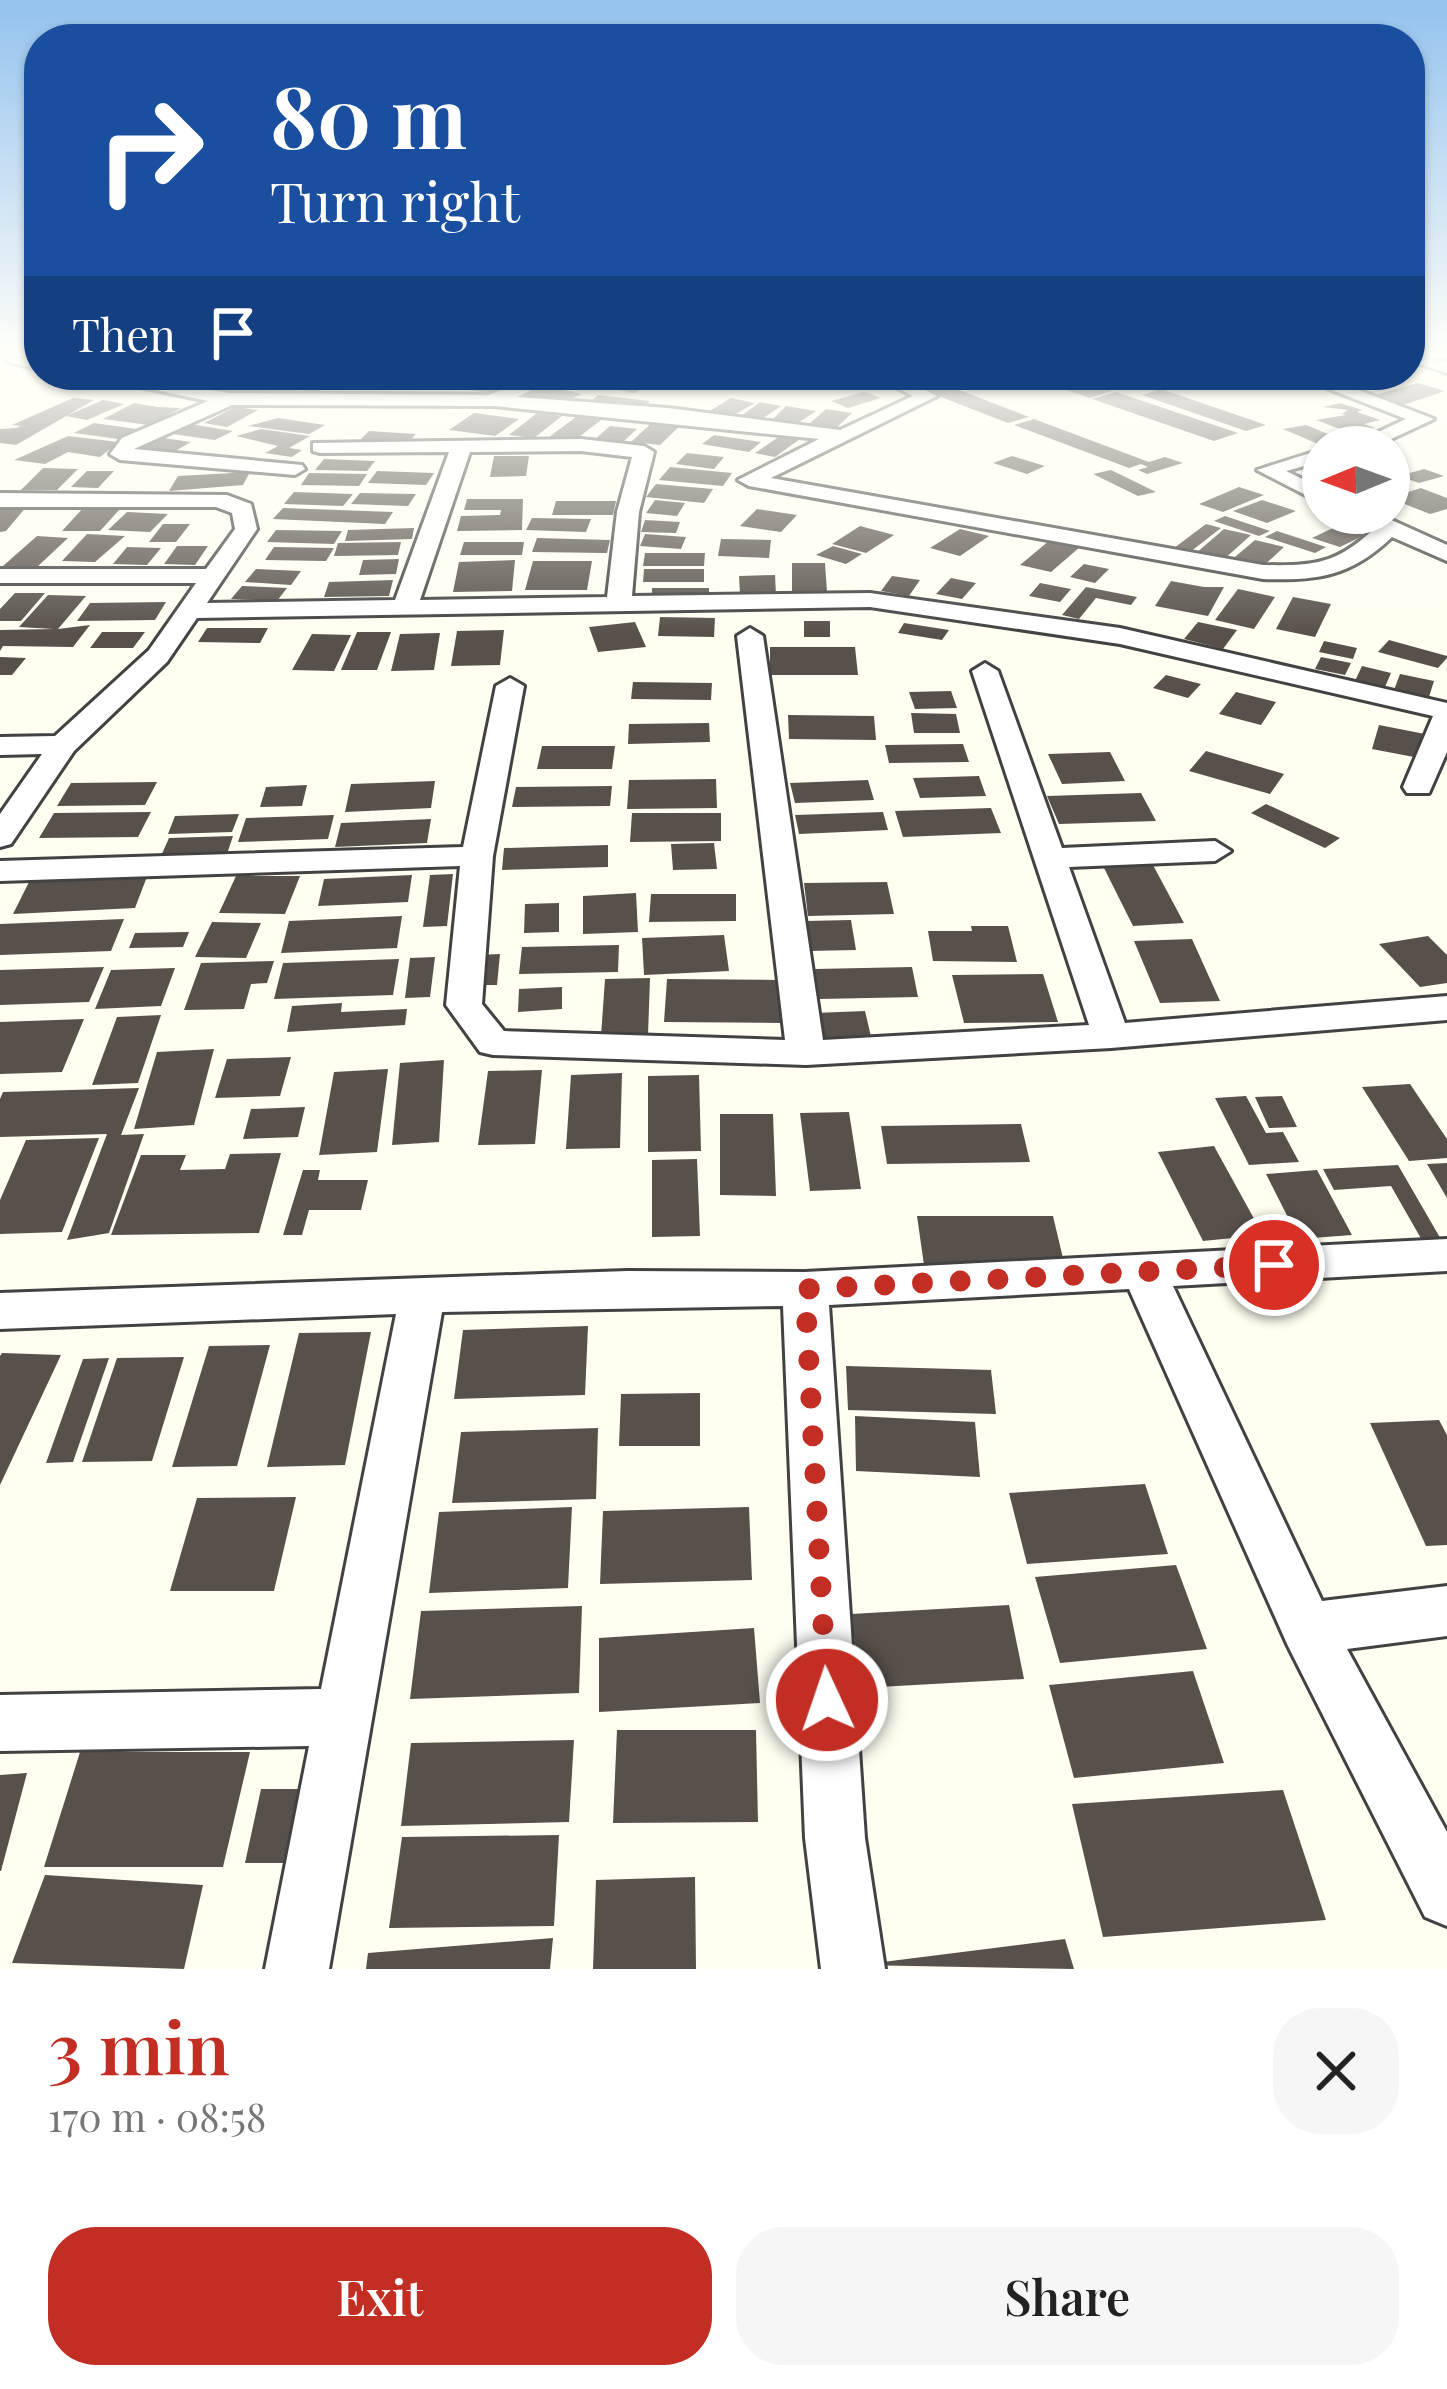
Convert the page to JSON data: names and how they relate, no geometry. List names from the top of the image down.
{
  "north": "left",
  "page": {
    "turn": ["80 m", "Turn right"],
    "then": "Then",
    "heading": ["3 min", "170 m · 08:58"],
    "buttons": ["Exit", "Share"]
  }
}
